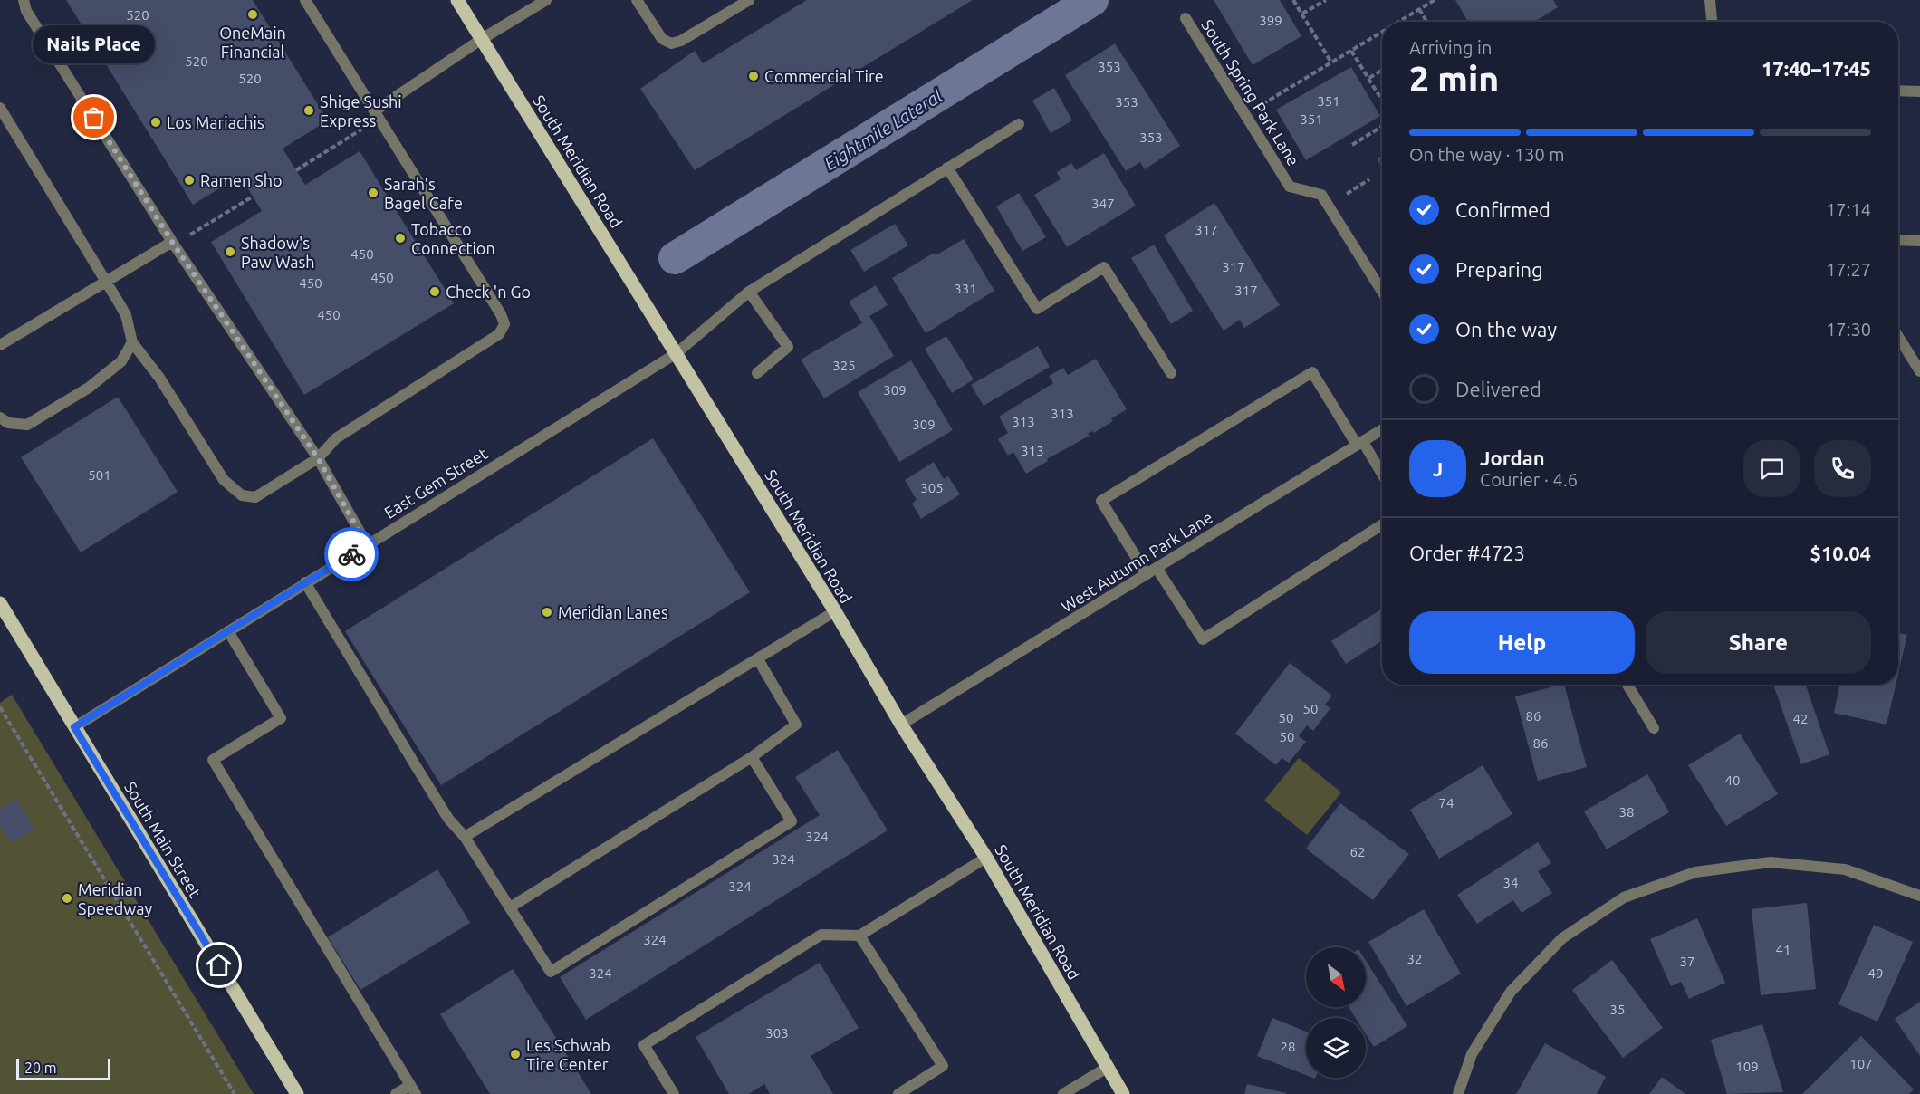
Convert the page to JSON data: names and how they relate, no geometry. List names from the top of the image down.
{
  "streets": {
    "main road": ["South Meridian Road", "South Main Street"],
    "street": ["South Spring Park Lane", "East Gem Street", "West Autumn Park Lane"]
  },
  "crossings": [
    ["South Meridian Road", "East Gem Street"],
    ["South Meridian Road", "West Autumn Park Lane"],
    ["East Gem Street", "South Main Street"]
  ],
  "water": ["Eightmile Lateral"],
  "places": [
    "OneMain Financial",
    "Commercial Tire",
    "Shige Sushi Express",
    "Nails Place",
    "Los Mariachis",
    "Ramen Sho",
    "Sarah's Bagel Cafe",
    "Tobacco Connection",
    "Shadow's Paw Wash",
    "Check 'n Go",
    "Meridian Lanes",
    "Meridian Speedway",
    "Les Schwab Tire Center"
  ],
  "house_numbers": [
    "520",
    "399",
    "520",
    "353",
    "520",
    "351",
    "353",
    "351",
    "353",
    "347",
    "317",
    "450",
    "317",
    "450",
    "450",
    "331",
    "317",
    "450",
    "325",
    "309",
    "313",
    "313",
    "309",
    "313",
    "501",
    "305",
    "50",
    "86",
    "50",
    "42",
    "50",
    "86",
    "40",
    "74",
    "38",
    "324",
    "62",
    "324",
    "34",
    "324",
    "324",
    "41",
    "32",
    "37",
    "324",
    "49",
    "35",
    "303",
    "28",
    "107",
    "109"
  ],
  "scale_bar": "20 m",
  "north": "bottom right",
  "page": {
    "heading": ["2 min", "Arriving in", "17:40–17:45"],
    "panel": [
      "Jordan",
      "Courier · 4.6",
      "Order #4723",
      "$10.04"
    ],
    "bubble": "Nails Place",
    "bar": "On the way · 130 m",
    "list": [
      ["Confirmed", "17:14"],
      ["Preparing", "17:27"],
      ["On the way", "17:30"],
      "Delivered"
    ],
    "round": "J",
    "buttons": ["Help", "Share"],
    "scale": "20 m"
  }
}
